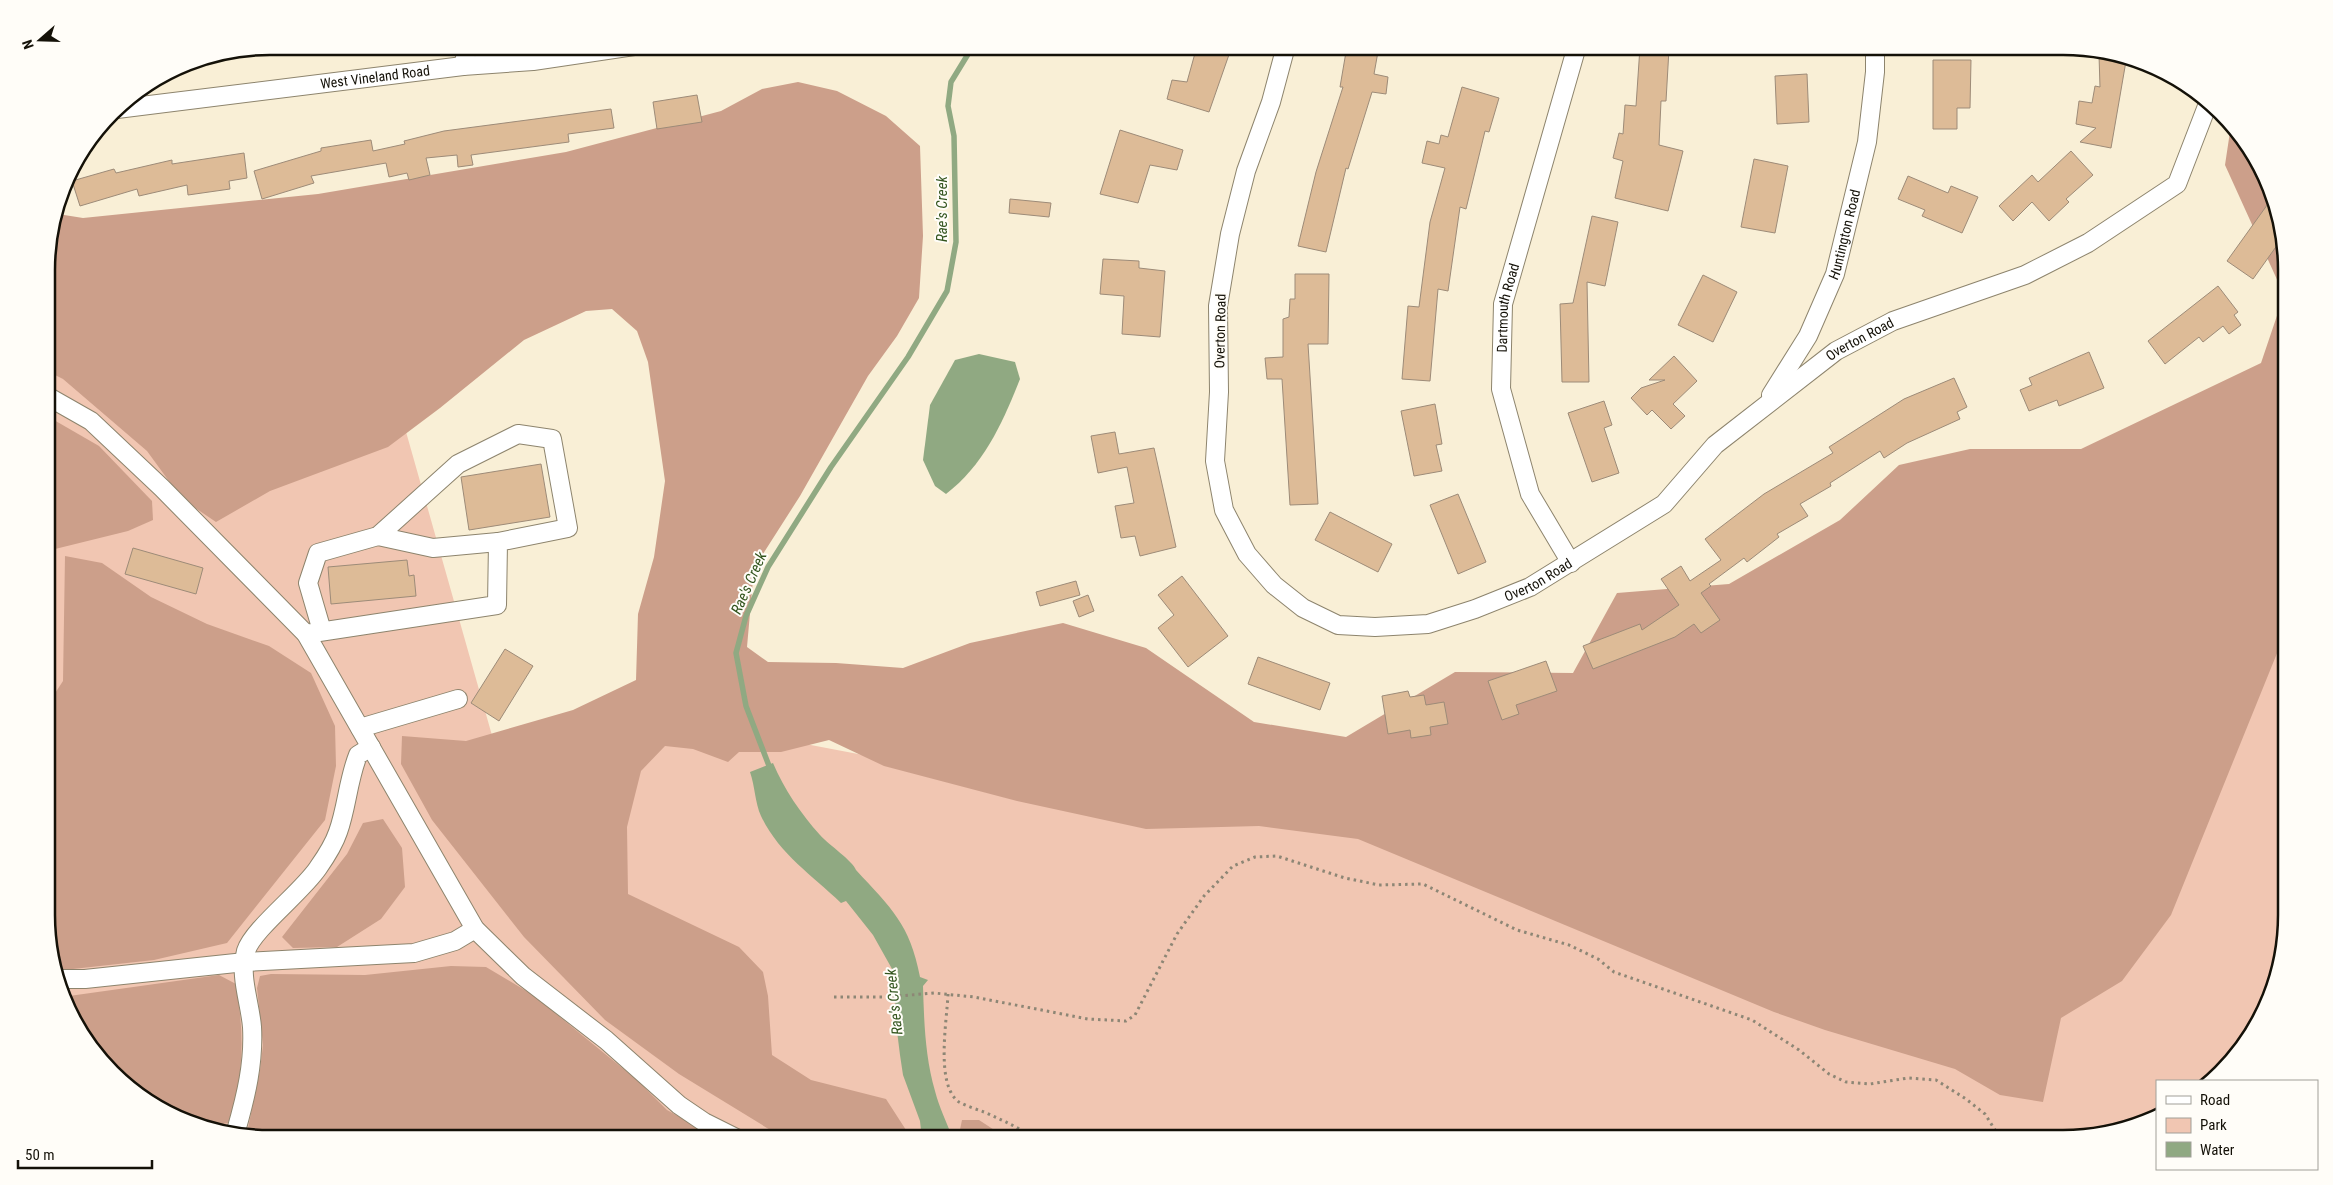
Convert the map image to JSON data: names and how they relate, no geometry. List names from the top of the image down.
{
  "streets": {
    "street": [
      "West Vineland Road",
      "Huntington Road",
      "Dartmouth Road",
      "Overton Road"
    ]
  },
  "crossings": [
    ["Huntington Road", "Overton Road"],
    ["Dartmouth Road", "Overton Road"]
  ],
  "water": ["Rae's Creek"],
  "legend": ["Road", "Park", "Water"],
  "scale_bar": "50 m",
  "north": "left"
}
